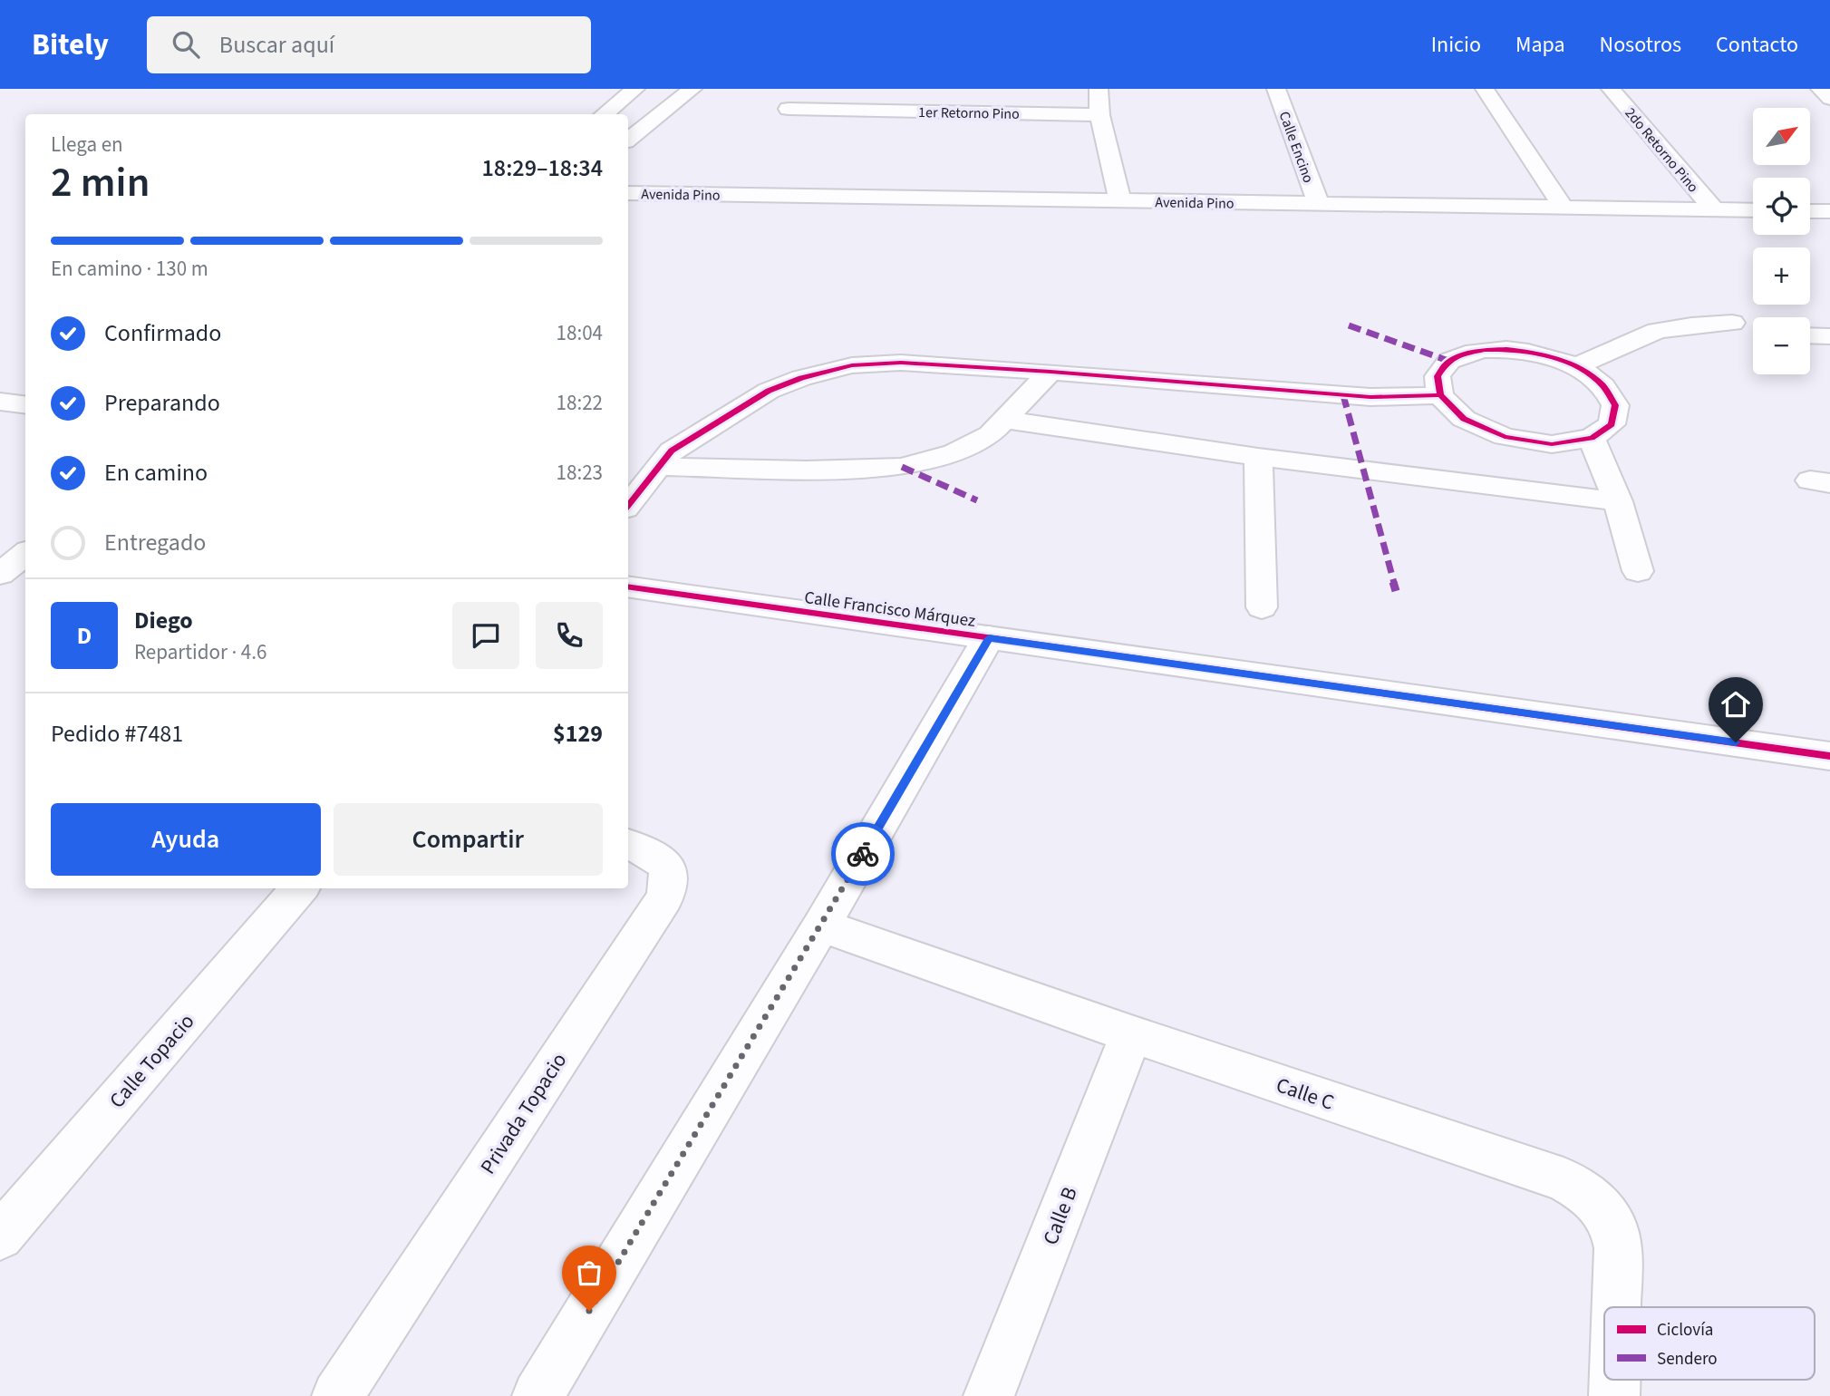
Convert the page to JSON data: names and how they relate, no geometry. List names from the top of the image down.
{
  "streets": {
    "street": [
      "1er Retorno Pino",
      "Calle Encino",
      "2do Retorno Pino",
      "Avenida Pino",
      "Calle Francisco Márquez",
      "Calle Topacio",
      "Calle C",
      "Privada Topacio",
      "Calle B"
    ]
  },
  "crossings": [
    ["Calle Encino", "Avenida Pino"],
    ["2do Retorno Pino", "Avenida Pino"],
    ["Calle C", "Calle B"]
  ],
  "legend": ["Ciclovía", "Sendero"],
  "north": "top right",
  "page": {
    "header": "Bitely",
    "search": "Buscar aquí",
    "nav": [
      "Inicio",
      "Mapa",
      "Nosotros",
      "Contacto"
    ],
    "map_buttons": ["+", "−"],
    "heading": ["2 min", "Llega en", "18:29–18:34"],
    "panel": [
      "Diego",
      "Repartidor · 4.6",
      "Pedido #7481",
      "$129"
    ],
    "bar": "En camino · 130 m",
    "list": [
      ["Confirmado", "18:04"],
      ["Preparando", "18:22"],
      ["En camino", "18:23"],
      "Entregado"
    ],
    "round": "D",
    "buttons": ["Ayuda", "Compartir"]
  }
}
